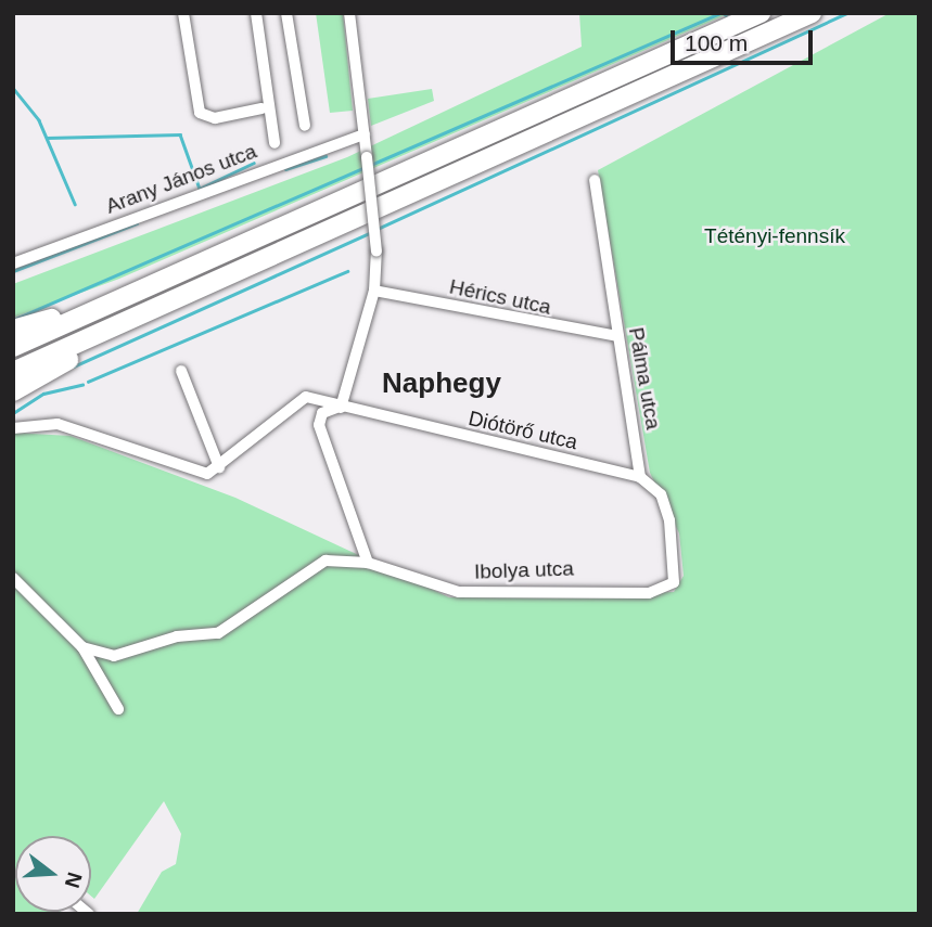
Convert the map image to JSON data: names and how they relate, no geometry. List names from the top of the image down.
{
  "streets": {
    "street": [
      "Arany János utca",
      "Hérics utca",
      "Pálma utca",
      "Diótörő utca",
      "Ibolya utca"
    ]
  },
  "crossings": [
    ["Hérics utca", "Pálma utca"],
    ["Pálma utca", "Diótörő utca"],
    ["Pálma utca", "Ibolya utca"]
  ],
  "districts": ["Naphegy"],
  "parks": ["Tétényi-fennsík"],
  "scale_bar": "100 m",
  "north": "right"
}
